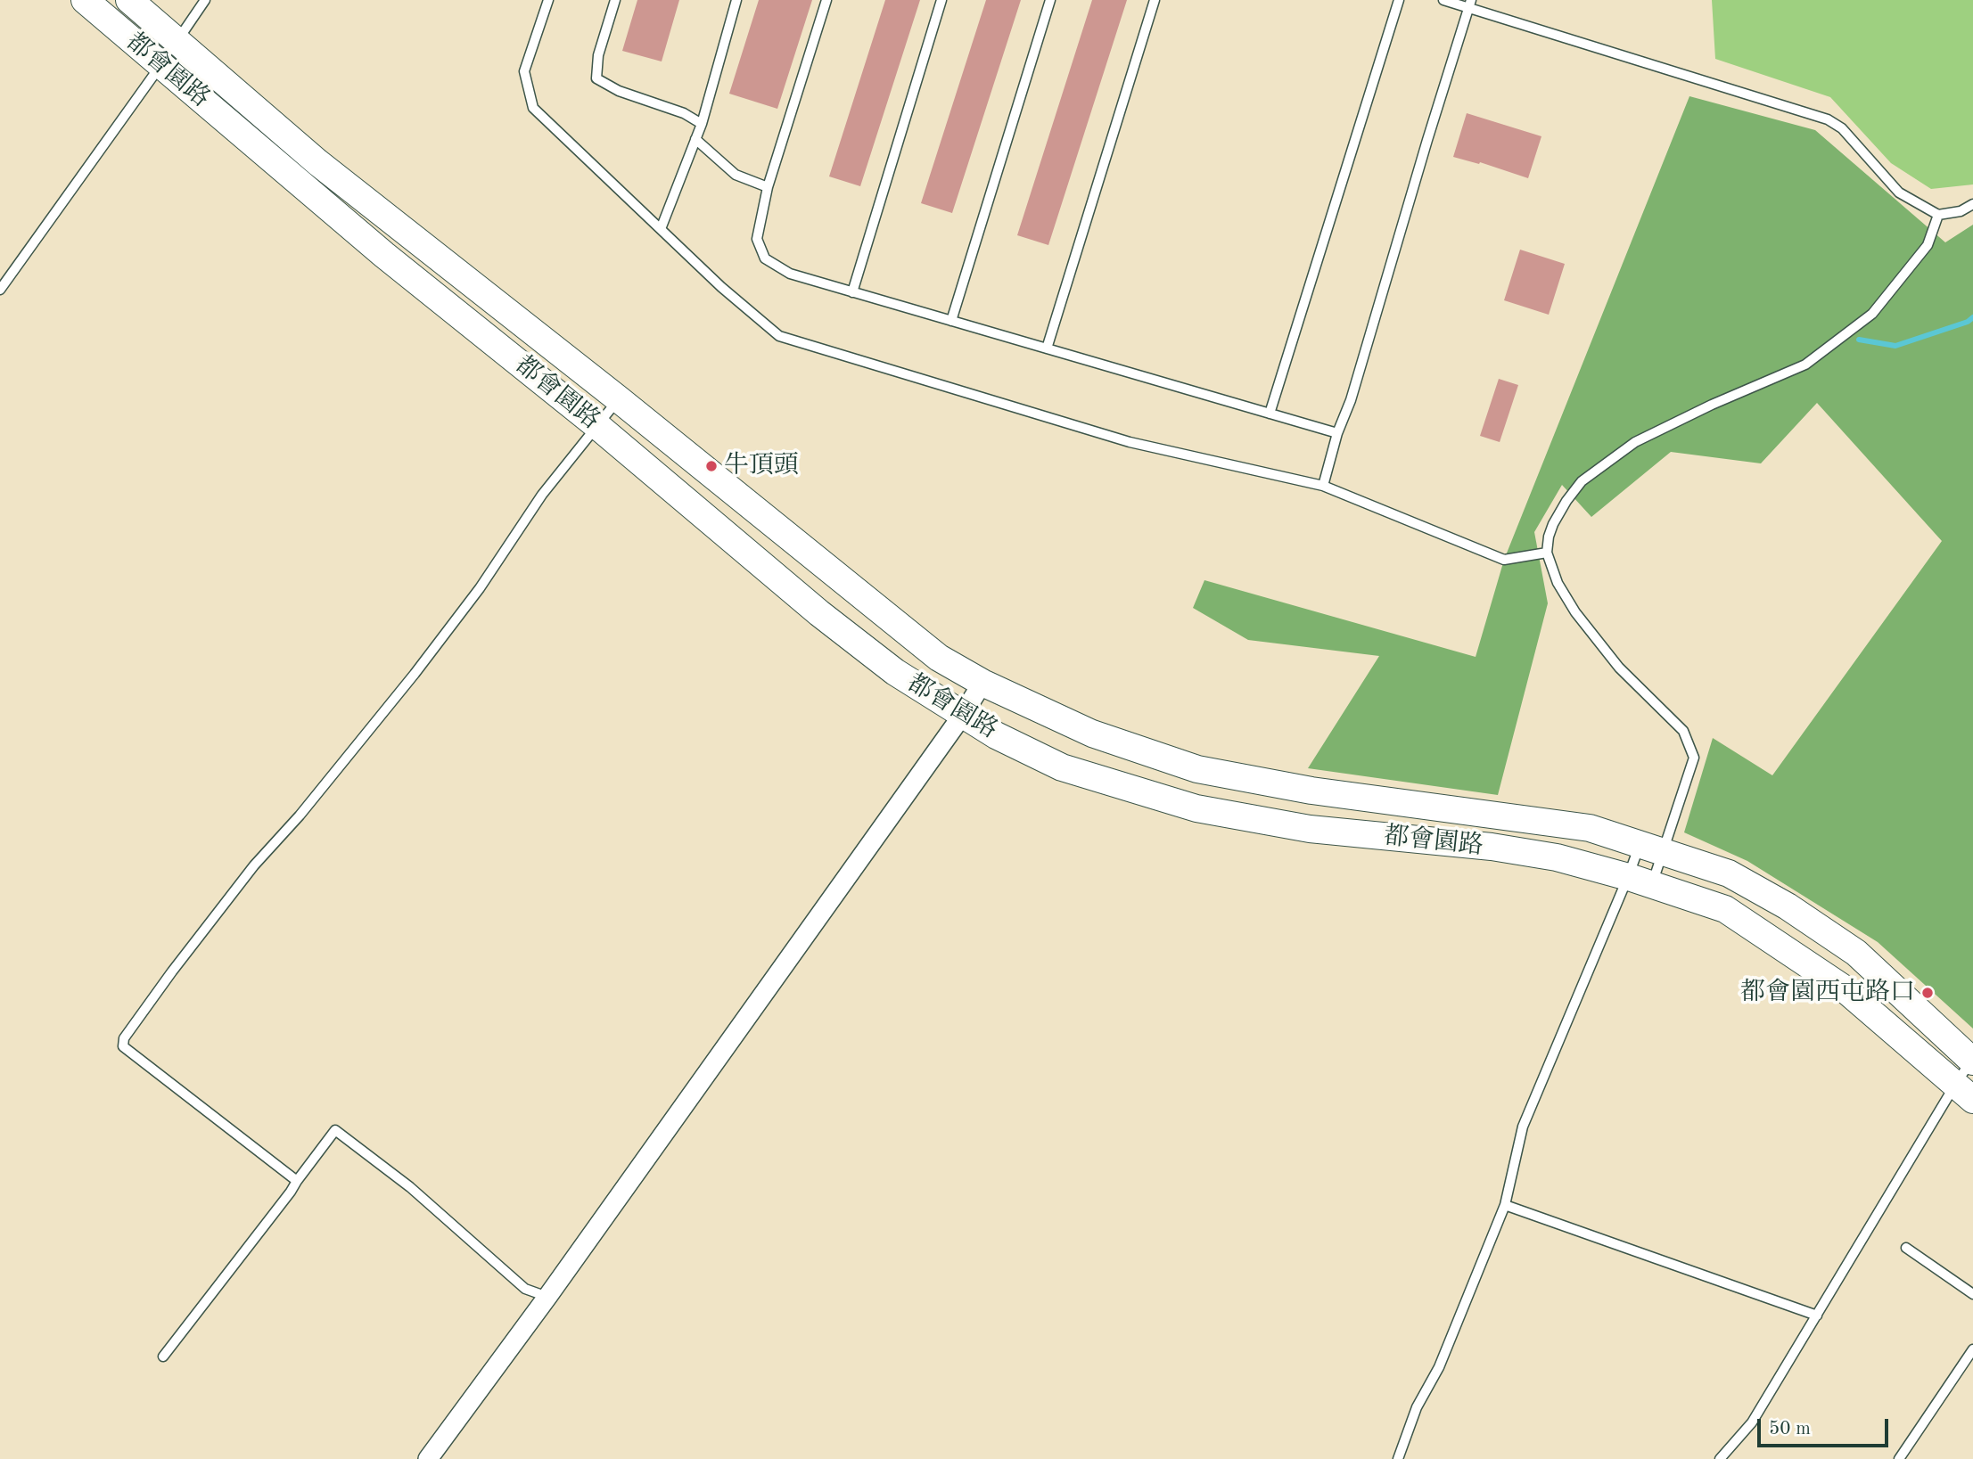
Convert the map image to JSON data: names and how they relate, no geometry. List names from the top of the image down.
{
  "streets": {
    "street": ["都會園路"]
  },
  "places": ["牛頂頭", "都會園西屯路口"],
  "scale_bar": "50 m"
}
